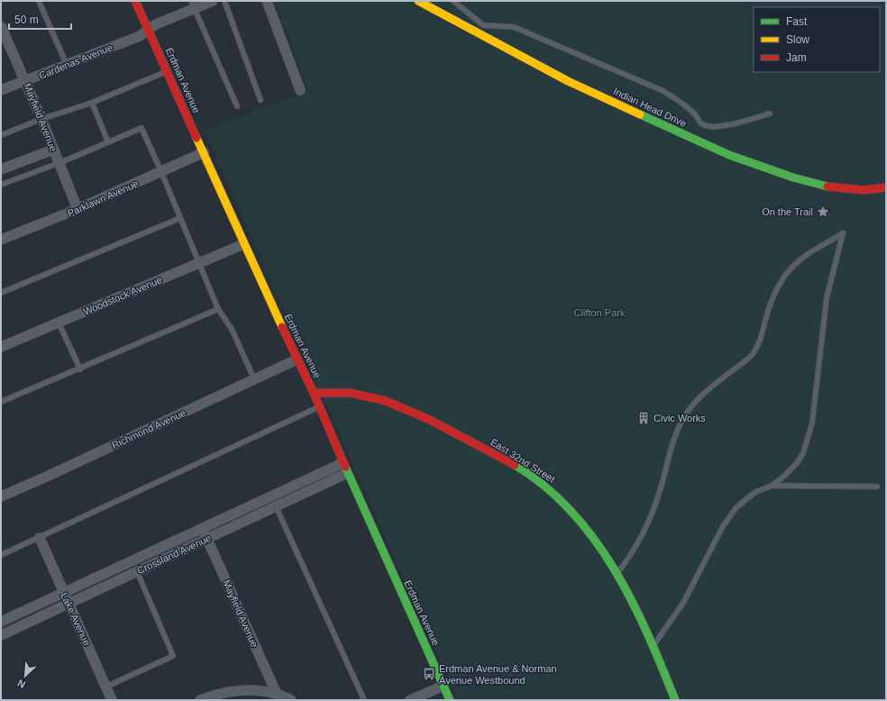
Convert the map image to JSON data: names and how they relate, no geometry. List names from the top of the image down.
{
  "streets": {
    "street": [
      "Cardenas Avenue",
      "Erdman Avenue",
      "Indian Head Drive",
      "Mayfield Avenue",
      "Parklawn Avenue",
      "Woodstock Avenue",
      "Richmond Avenue",
      "East 32nd Street",
      "Crossland Avenue",
      "Lake Avenue"
    ]
  },
  "crossings": [
    ["Cardenas Avenue", "Erdman Avenue"],
    ["Cardenas Avenue", "Mayfield Avenue"],
    ["Erdman Avenue", "Parklawn Avenue"],
    ["Erdman Avenue", "Woodstock Avenue"],
    ["Erdman Avenue", "Richmond Avenue"],
    ["Erdman Avenue", "East 32nd Street"],
    ["Erdman Avenue", "Crossland Avenue"],
    ["Mayfield Avenue", "Parklawn Avenue"],
    ["Mayfield Avenue", "Crossland Avenue"],
    ["Crossland Avenue", "Lake Avenue"]
  ],
  "parks": ["Clifton Park"],
  "places": {
    "place": ["On the Trail"],
    "building": ["Civic Works"],
    "bus stop": ["Erdman Avenue & Norman Avenue Westbound"]
  },
  "legend": ["Fast", "Slow", "Jam"],
  "scale_bar": "50 m",
  "north": "bottom left"
}
